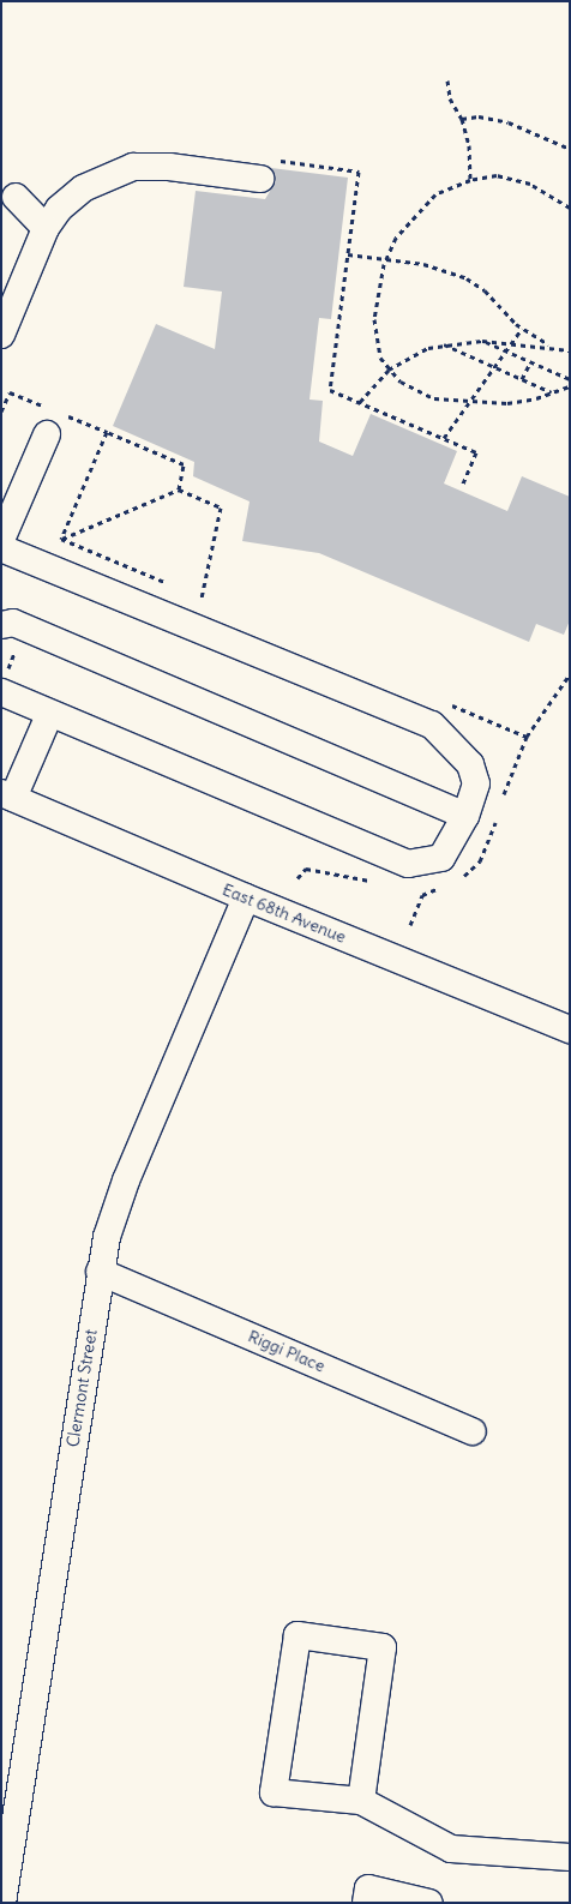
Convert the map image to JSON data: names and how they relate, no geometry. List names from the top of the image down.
{
  "streets": {
    "street": ["East 68th Avenue", "Riggi Place", "Clermont Street"]
  },
  "crossings": [
    ["East 68th Avenue", "Clermont Street"],
    ["Riggi Place", "Clermont Street"]
  ]
}
